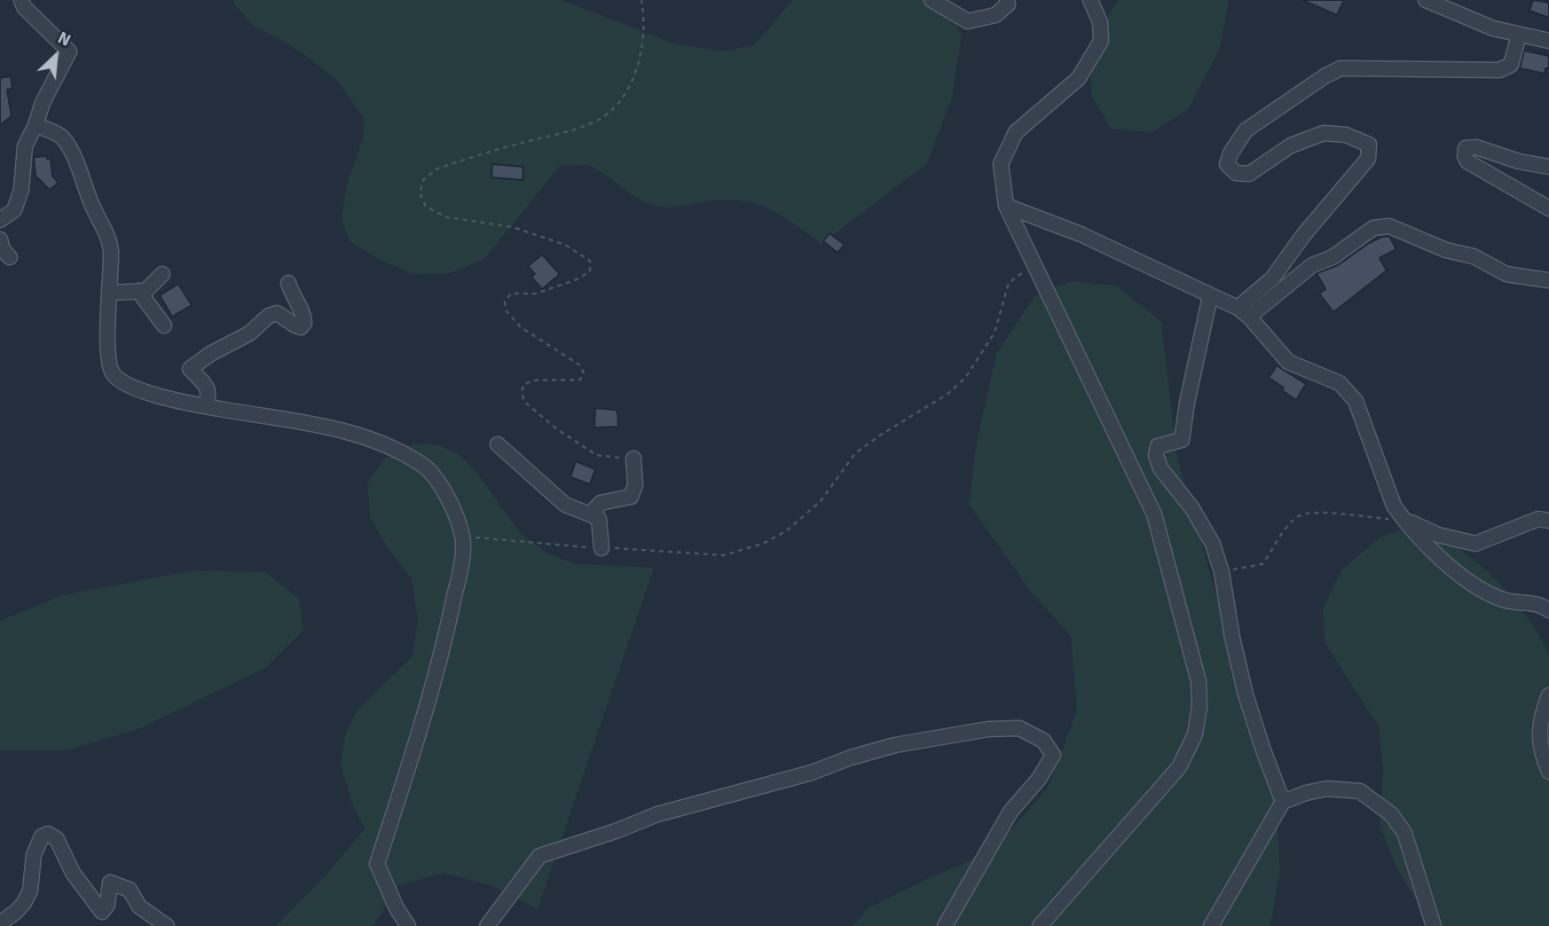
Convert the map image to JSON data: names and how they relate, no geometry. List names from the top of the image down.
{
  "north": "top right"
}
